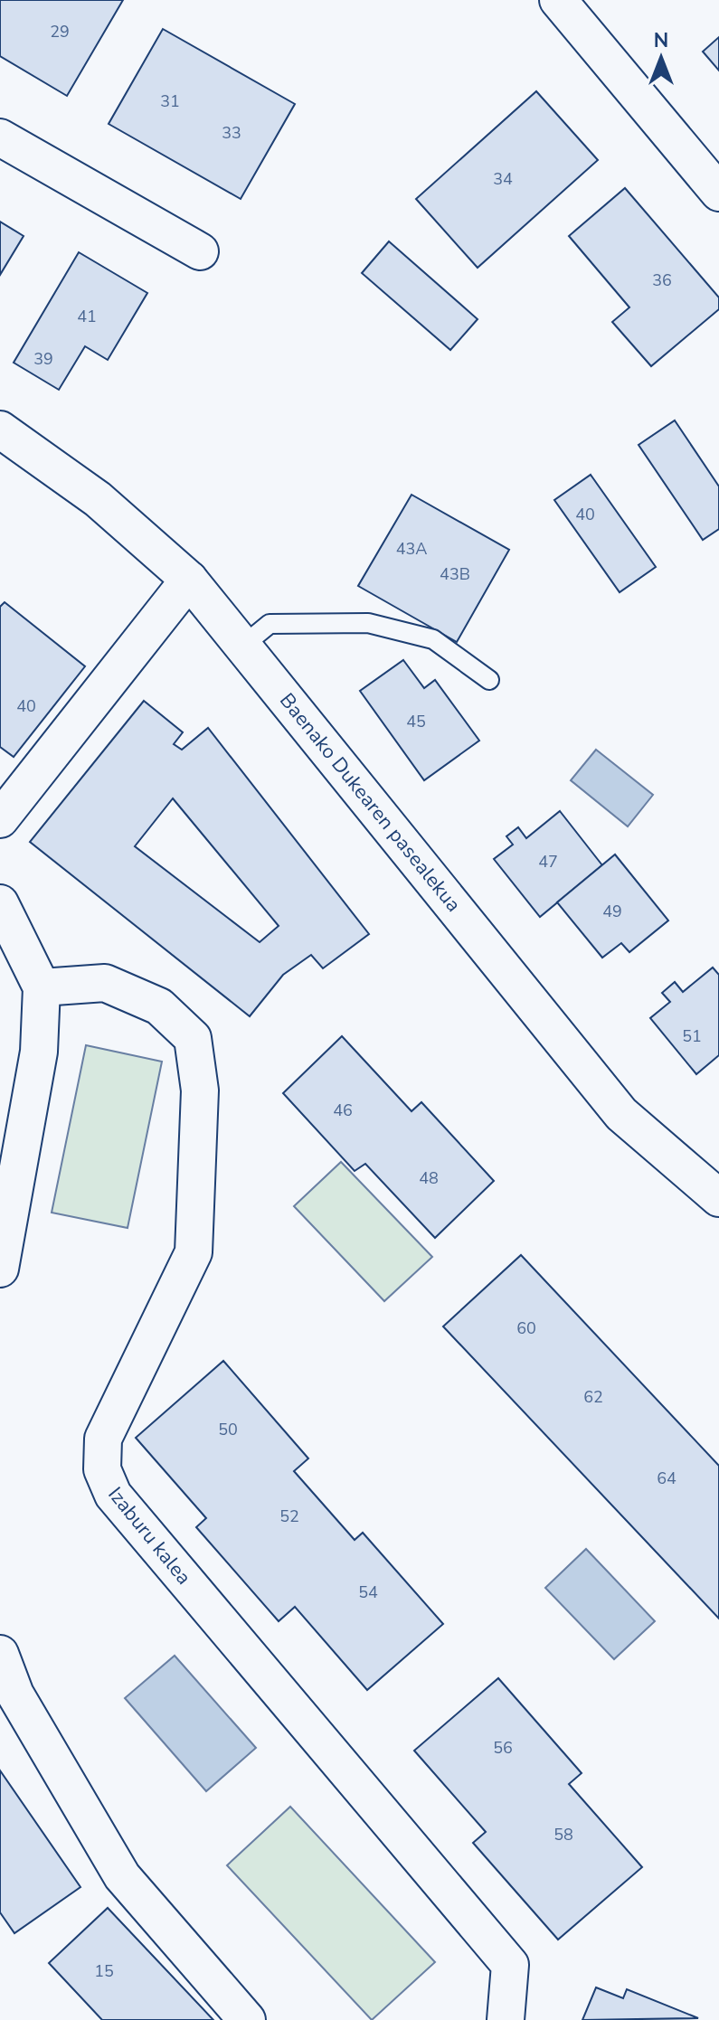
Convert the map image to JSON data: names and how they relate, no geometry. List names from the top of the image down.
{
  "streets": {
    "street": ["Baenako Dukearen pasealekua", "Izaburu kalea"]
  },
  "house_numbers": [
    "29",
    "31",
    "33",
    "34",
    "36",
    "41",
    "39",
    "40",
    "43A",
    "43B",
    "40",
    "45",
    "47",
    "49",
    "51",
    "46",
    "48",
    "60",
    "62",
    "50",
    "64",
    "52",
    "54",
    "56",
    "58",
    "15"
  ],
  "north": "top"
}
